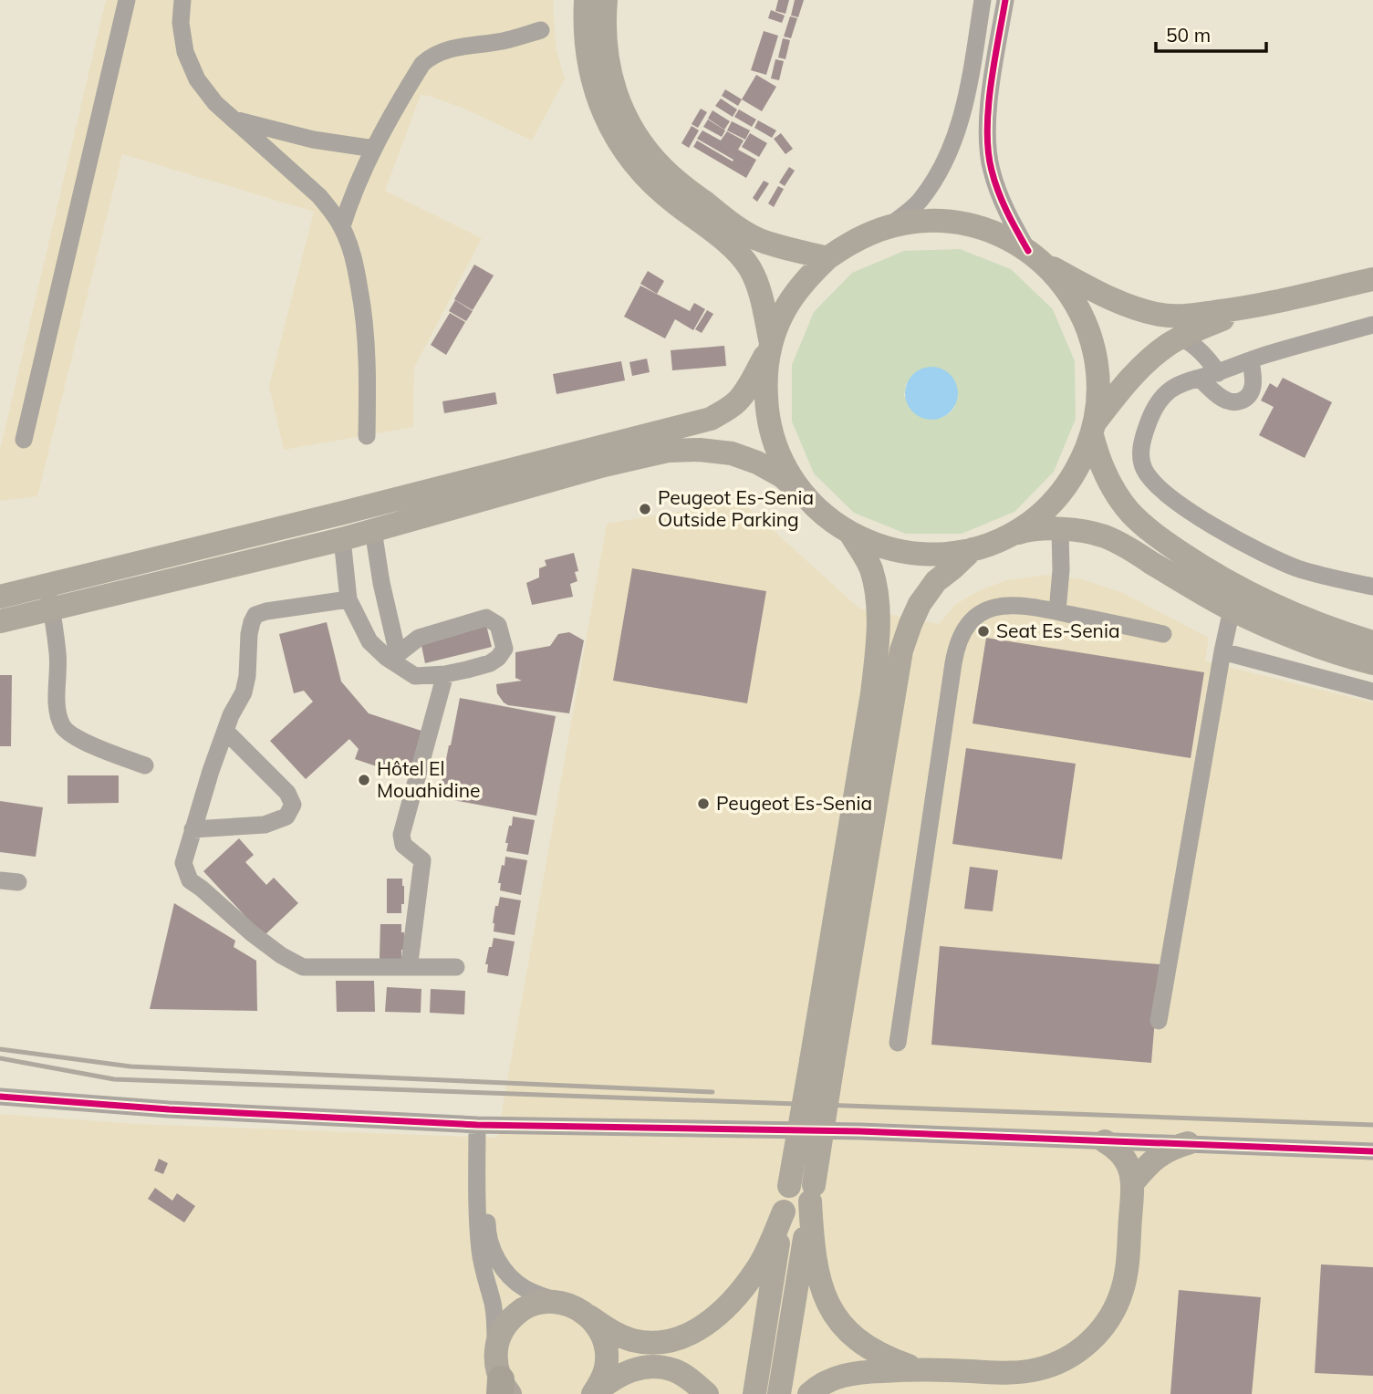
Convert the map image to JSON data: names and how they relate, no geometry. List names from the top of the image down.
{
  "places": [
    "Peugeot Es-Senia Outside Parking",
    "Seat Es-Senia",
    "Hôtel El Mouahidine",
    "Peugeot Es-Senia"
  ],
  "scale_bar": "50 m"
}
